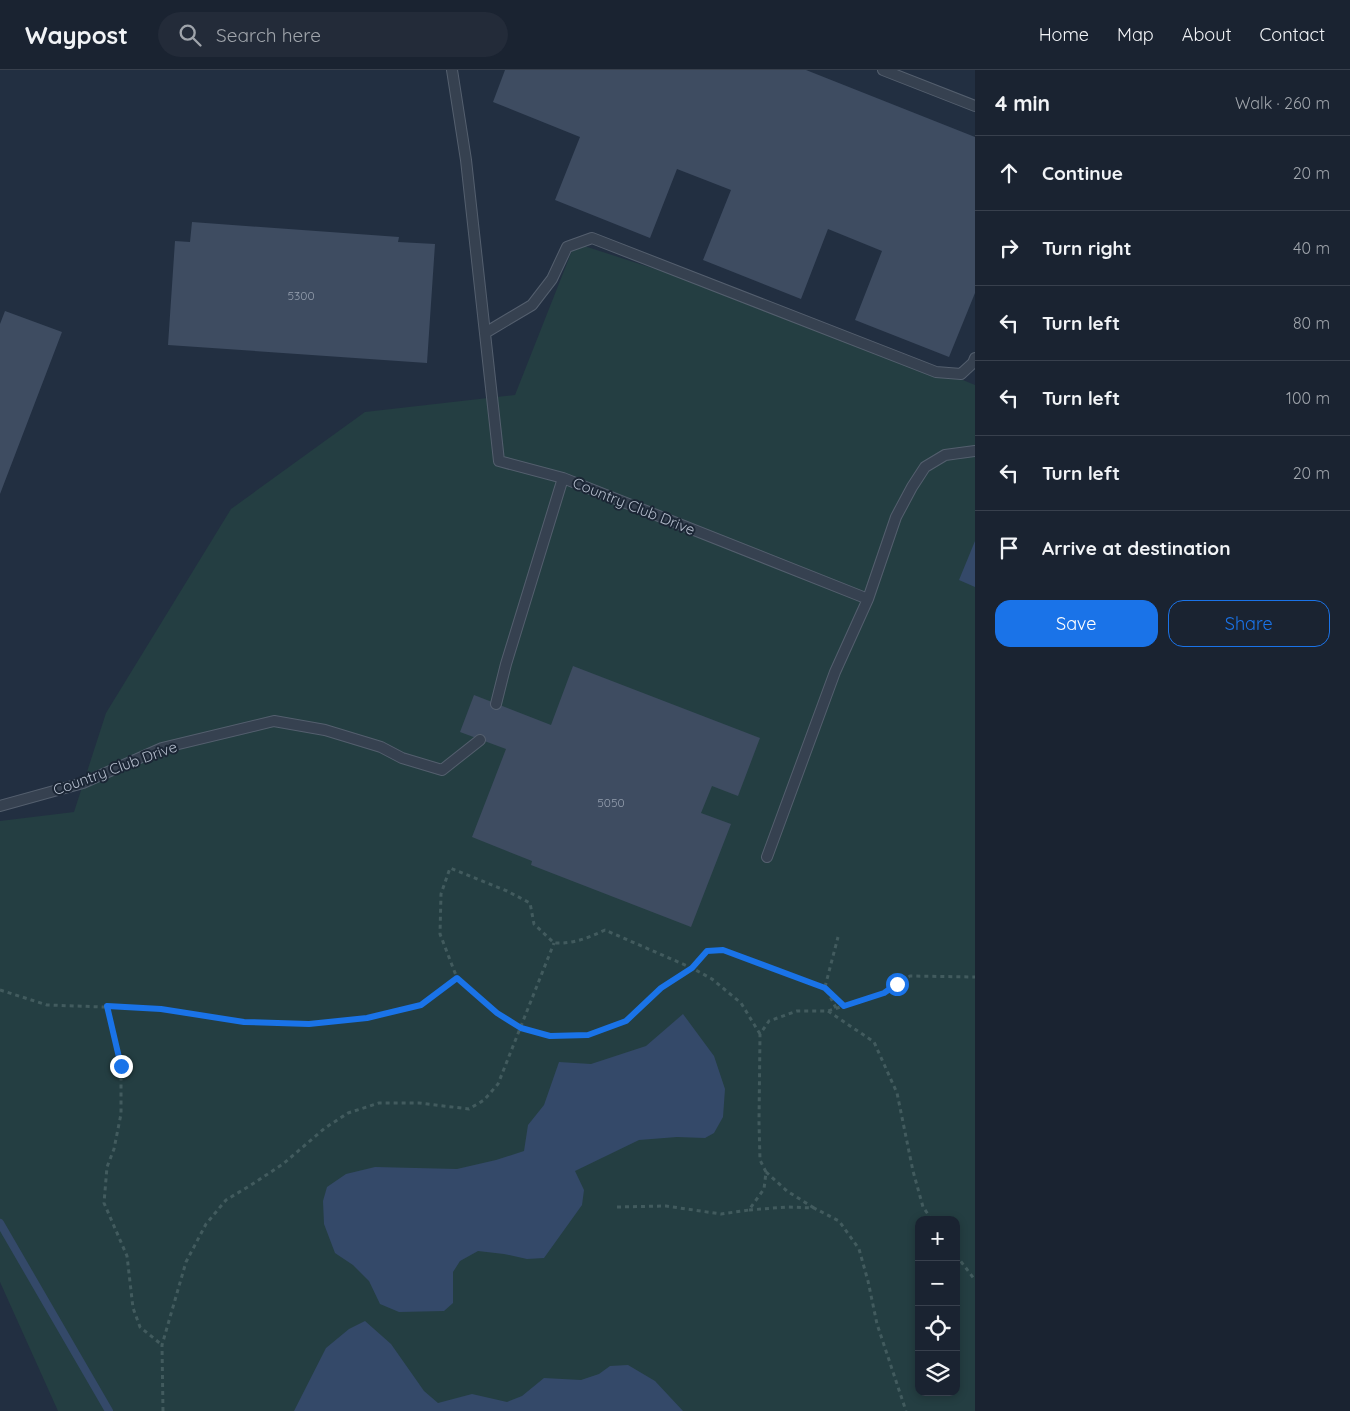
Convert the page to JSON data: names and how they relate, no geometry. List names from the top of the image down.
{
  "streets": {
    "lane": ["Country Club Drive"]
  },
  "house_numbers": ["5300", "5050"],
  "page": {
    "header": "Waypost",
    "search": "Search here",
    "nav": [
      "Home",
      "Map",
      "About",
      "Contact"
    ],
    "heading": ["4 min", "Walk · 260 m"],
    "list": [
      ["Continue", "20 m"],
      ["Turn right", "40 m"],
      ["Turn left", "80 m"],
      ["Turn left", "100 m"],
      ["Turn left", "20 m"],
      "Arrive at destination"
    ],
    "buttons": ["Save", "Share"],
    "map_buttons": ["+", "−"]
  }
}
